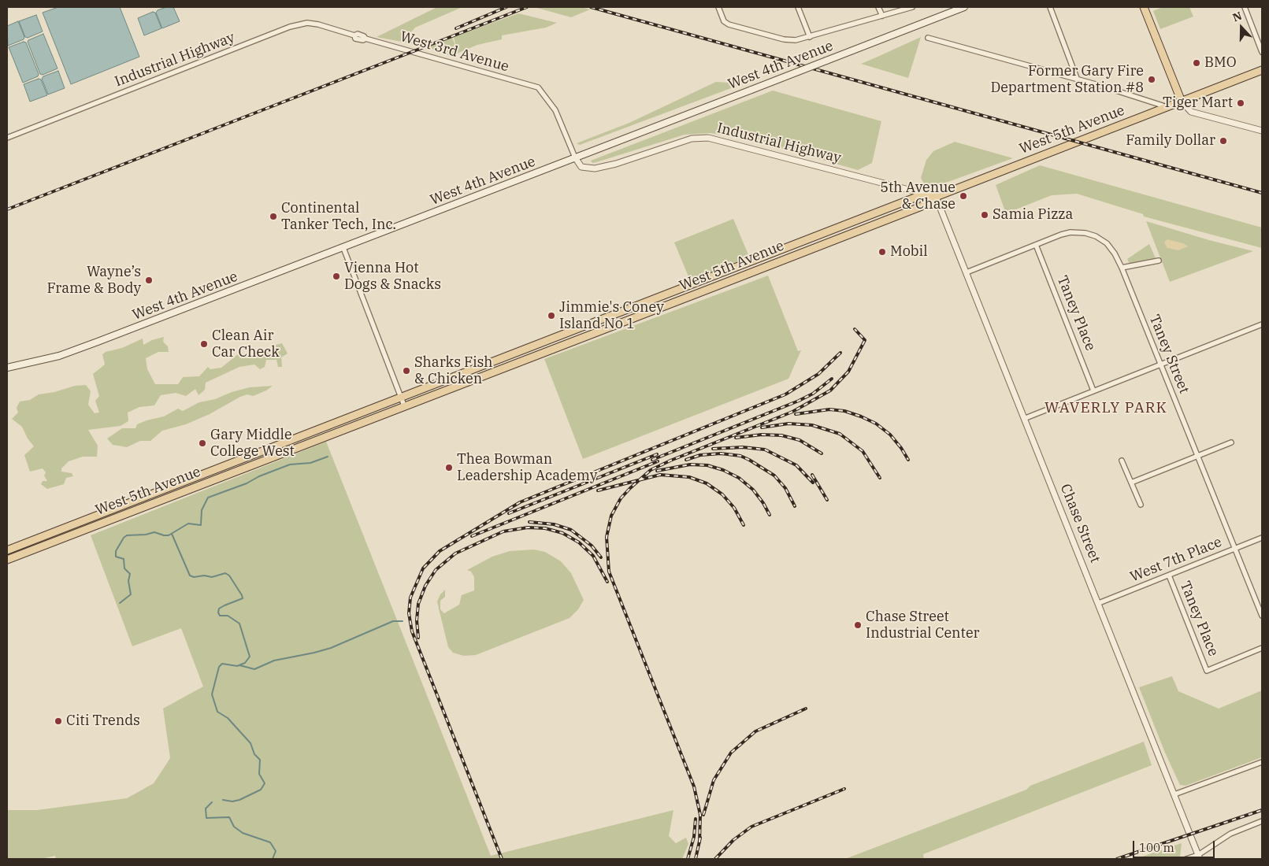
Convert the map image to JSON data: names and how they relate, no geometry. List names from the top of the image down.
{
  "streets": {
    "main road": ["West 4th Avenue", "West 5th Avenue"],
    "street": [
      "West 3rd Avenue",
      "Industrial Highway",
      "Taney Place",
      "Taney Street",
      "Chase Street",
      "West 7th Place"
    ]
  },
  "crossings": [
    ["West 3rd Avenue", "Industrial Highway"],
    ["West 3rd Avenue", "West 4th Avenue"],
    ["Industrial Highway", "West 4th Avenue"],
    ["Industrial Highway", "West 5th Avenue"],
    ["Industrial Highway", "Chase Street"],
    ["West 5th Avenue", "Chase Street"],
    ["Taney Place", "Taney Street"],
    ["Taney Place", "West 7th Place"],
    ["Taney Street", "Chase Street"],
    ["Taney Street", "West 7th Place"],
    ["Chase Street", "West 7th Place"]
  ],
  "districts": ["WAVERLY PARK"],
  "places": [
    "BMO",
    "Former Gary Fire Department Station #8",
    "Tiger Mart",
    "Family Dollar",
    "5th Avenue & Chase",
    "Samia Pizza",
    "Continental Tanker Tech, Inc.",
    "Mobil",
    "Vienna Hot Dogs & Snacks",
    "Wayne’s Frame & Body",
    "Jimmie's Coney Island No 1",
    "Clean Air Car Check",
    "Sharks Fish & Chicken",
    "Gary Middle College West",
    "Thea Bowman Leadership Academy",
    "Chase Street Industrial Center",
    "Citi Trends"
  ],
  "scale_bar": "100 m",
  "north": "top"
}
